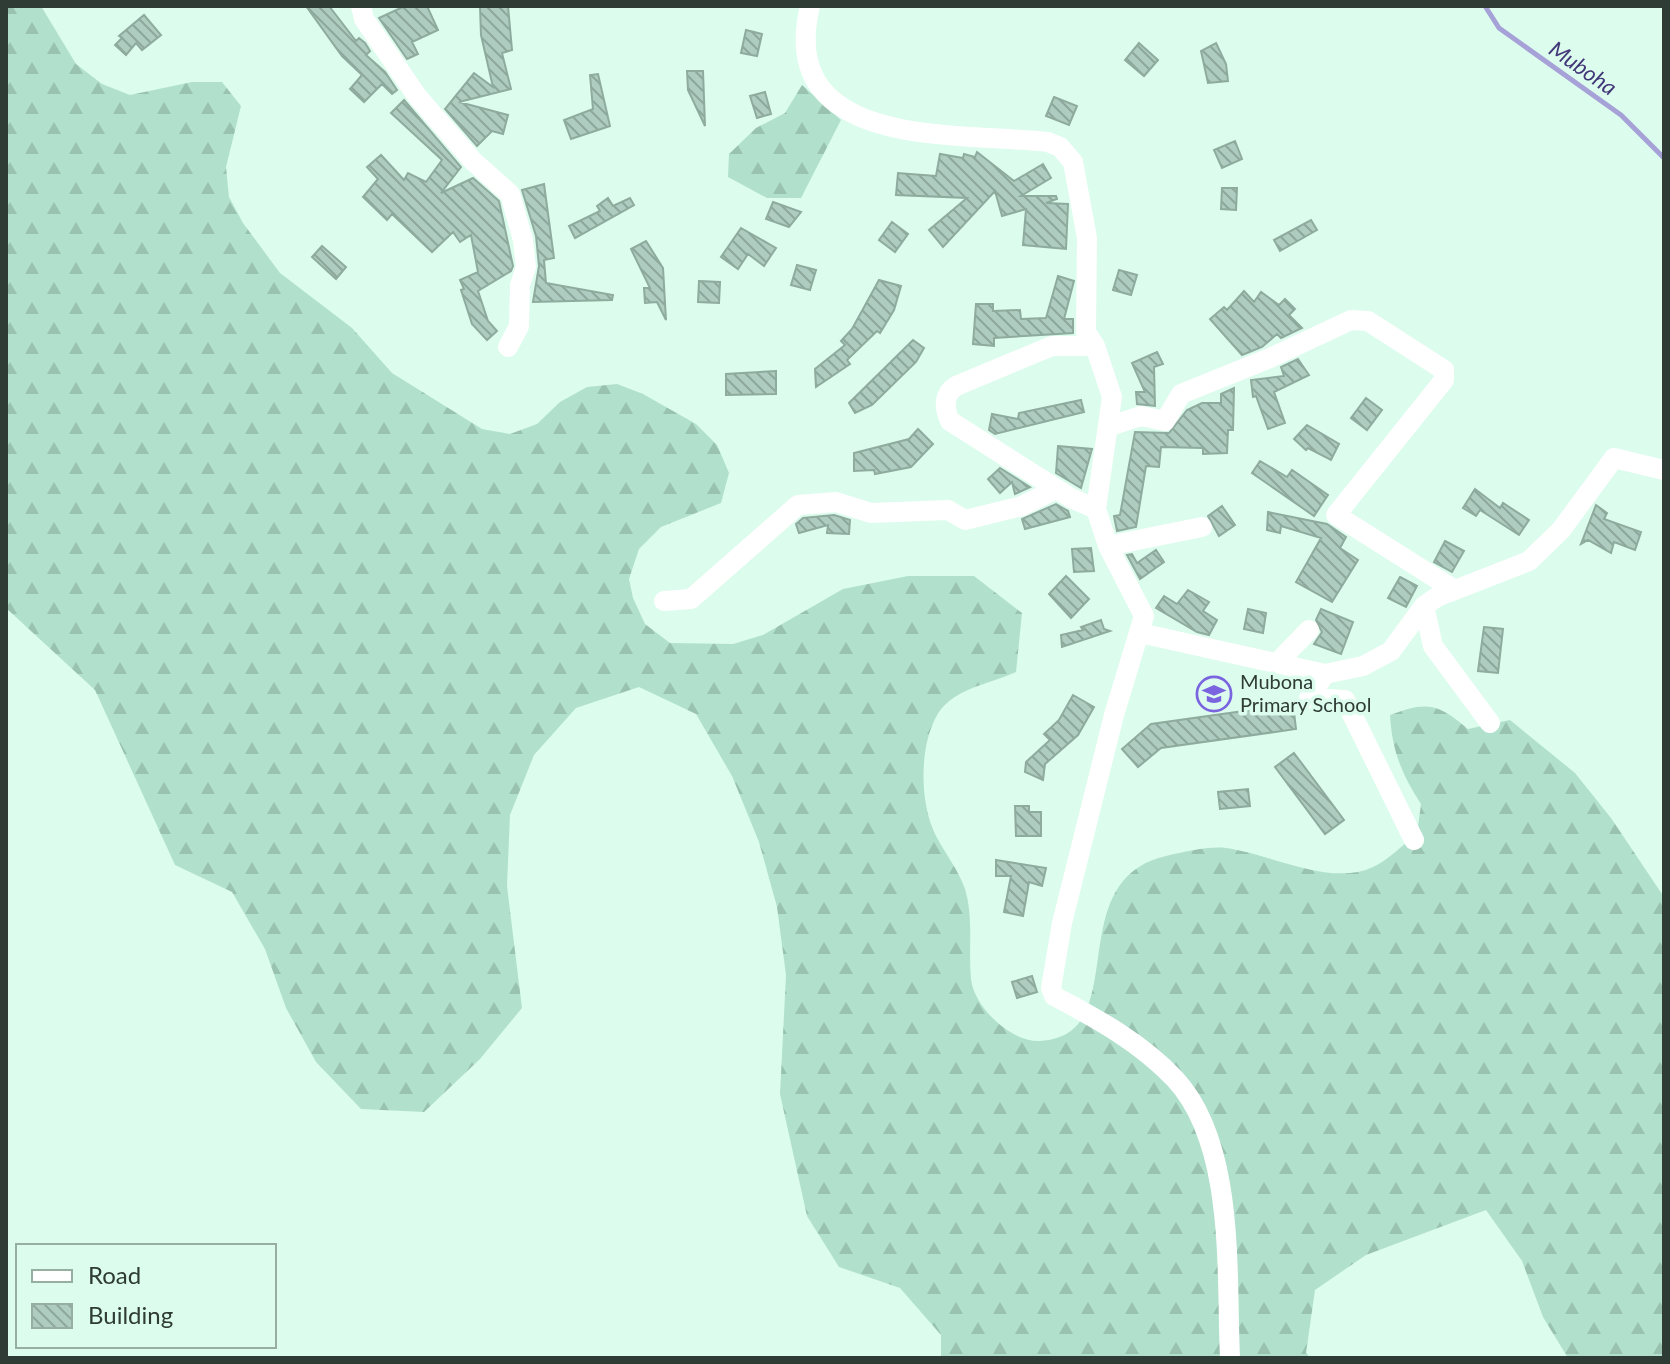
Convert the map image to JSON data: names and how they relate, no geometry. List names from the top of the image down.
{
  "water": ["Muboha"],
  "places": {
    "school or university": ["Mubona Primary School"]
  },
  "legend": ["Road", "Building"]
}
